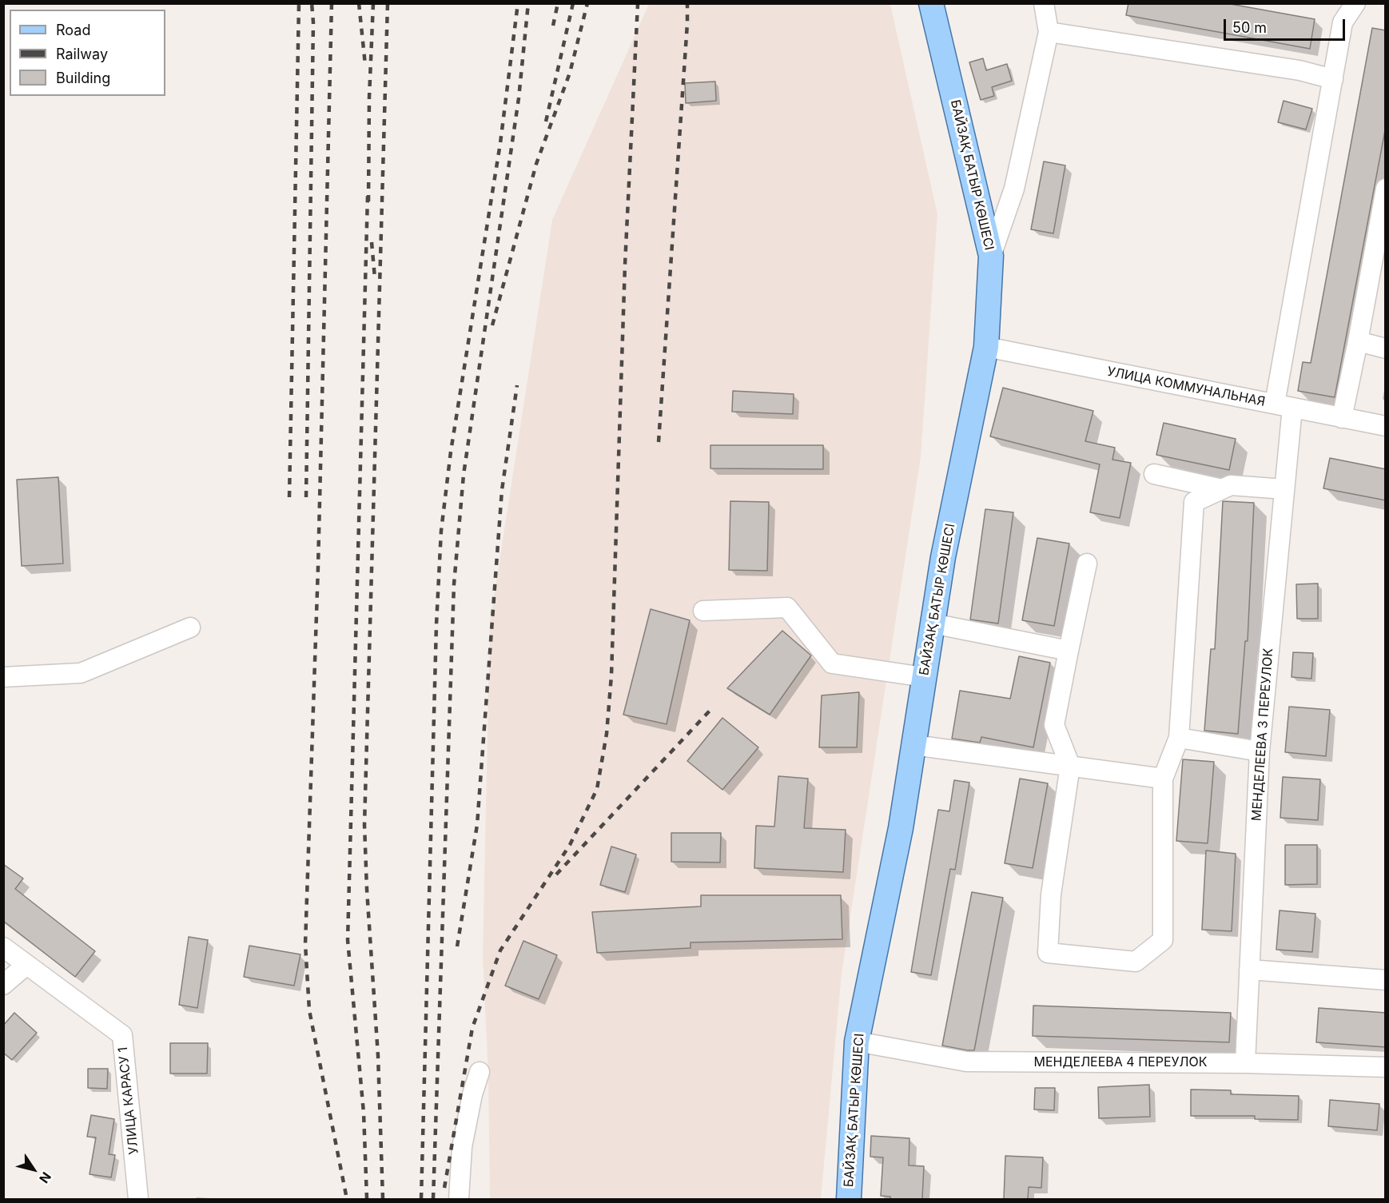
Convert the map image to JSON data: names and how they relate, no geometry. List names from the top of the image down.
{
  "streets": {
    "main road": ["БАЙЗАҚ БАТЫР КӨШЕСІ"],
    "street": [
      "УЛИЦА КОММУНАЛЬНАЯ",
      "МЕНДЕЛЕЕВА 3 ПЕРЕУЛОК",
      "МЕНДЕЛЕЕВА 4 ПЕРЕУЛОК",
      "УЛИЦА КАРАСУ 1"
    ]
  },
  "crossings": [
    ["БАЙЗАҚ БАТЫР КӨШЕСІ", "УЛИЦА КОММУНАЛЬНАЯ"],
    ["БАЙЗАҚ БАТЫР КӨШЕСІ", "МЕНДЕЛЕЕВА 4 ПЕРЕУЛОК"],
    ["УЛИЦА КОММУНАЛЬНАЯ", "МЕНДЕЛЕЕВА 3 ПЕРЕУЛОК"],
    ["МЕНДЕЛЕЕВА 3 ПЕРЕУЛОК", "МЕНДЕЛЕЕВА 4 ПЕРЕУЛОК"]
  ],
  "legend": ["Road", "Railway", "Building"],
  "scale_bar": "50 m",
  "north": "bottom right"
}
